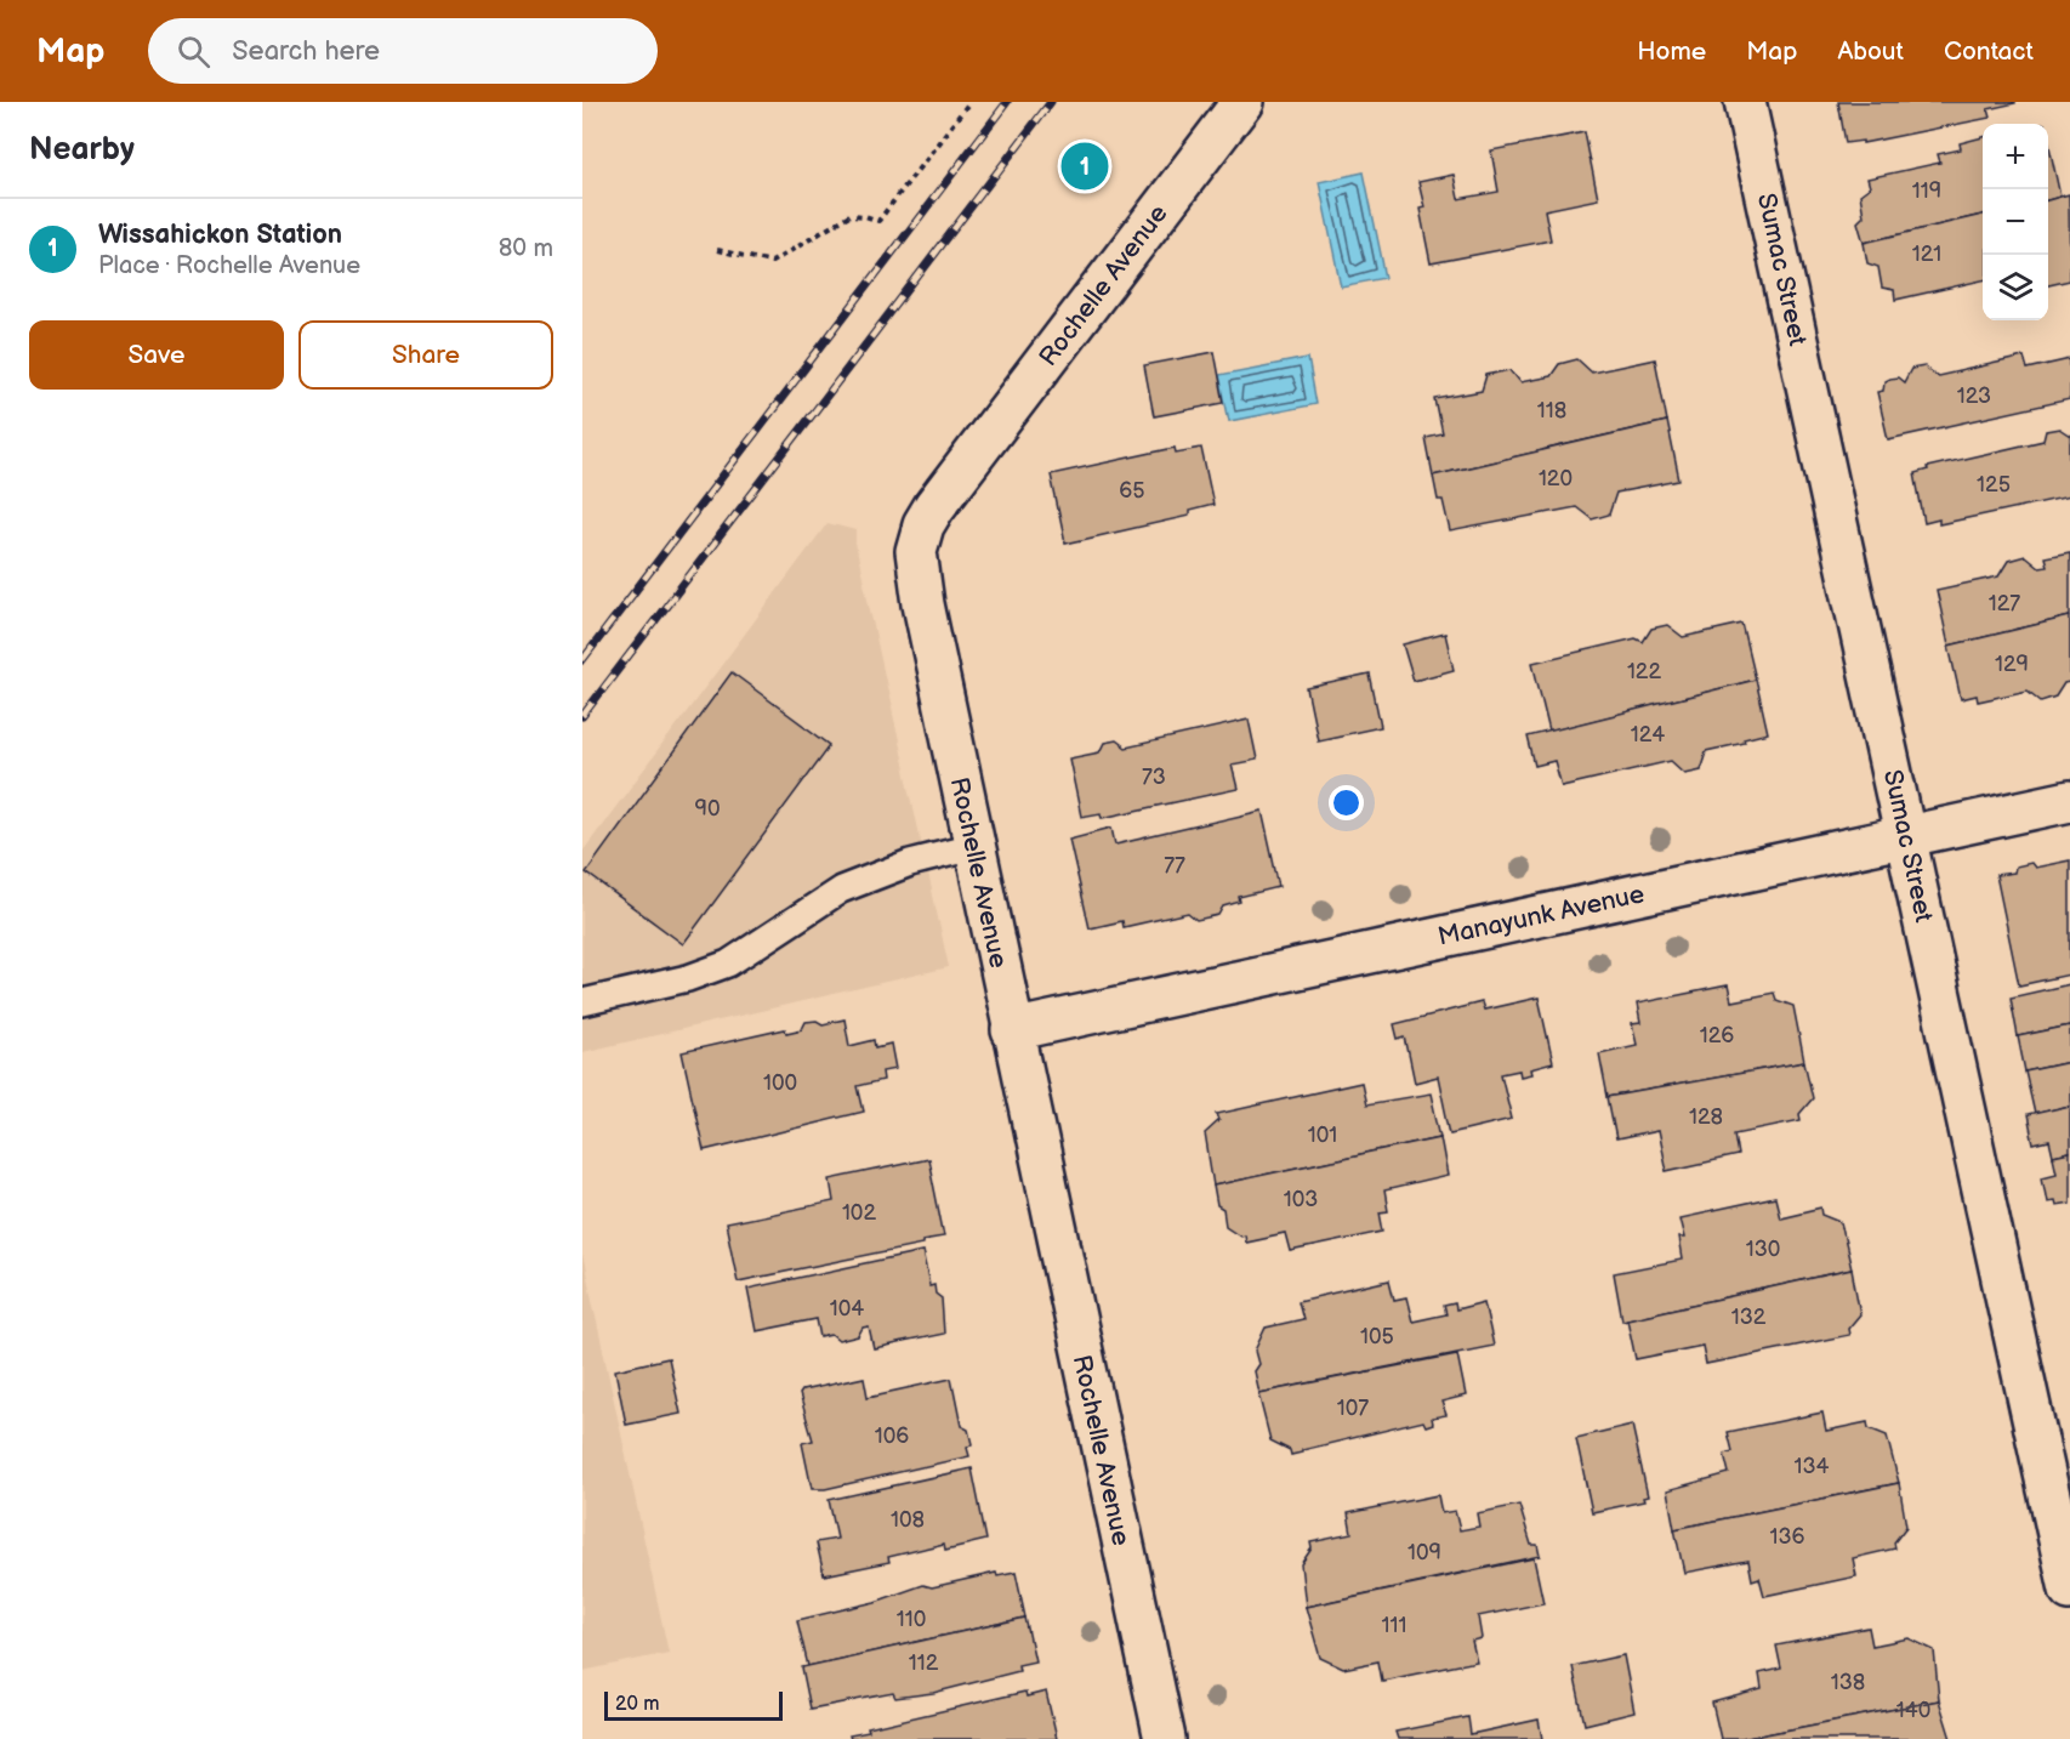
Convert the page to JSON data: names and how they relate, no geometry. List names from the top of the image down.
{
  "streets": {
    "street": ["Sumac Street", "Rochelle Avenue", "Manayunk Avenue"]
  },
  "crossings": [
    ["Sumac Street", "Manayunk Avenue"],
    ["Rochelle Avenue", "Manayunk Avenue"]
  ],
  "house_numbers": [
    "119",
    "121",
    "123",
    "118",
    "120",
    "125",
    "65",
    "127",
    "129",
    "122",
    "124",
    "73",
    "90",
    "77",
    "126",
    "100",
    "128",
    "101",
    "103",
    "102",
    "130",
    "104",
    "132",
    "105",
    "107",
    "106",
    "134",
    "108",
    "136",
    "109",
    "110",
    "111",
    "112",
    "138",
    "140"
  ],
  "scale_bar": "20 m",
  "page": {
    "header": "Map",
    "search": "Search here",
    "nav": [
      "Home",
      "Map",
      "About",
      "Contact"
    ],
    "heading": "Nearby",
    "map_buttons": ["+", "−"],
    "pins": "1",
    "list": [
      {
        "mark": "1",
        "name": "Wissahickon Station",
        "note": "Place · Rochelle Avenue",
        "value": "80 m"
      }
    ],
    "buttons": ["Save", "Share"],
    "scale": "20 m"
  }
}
